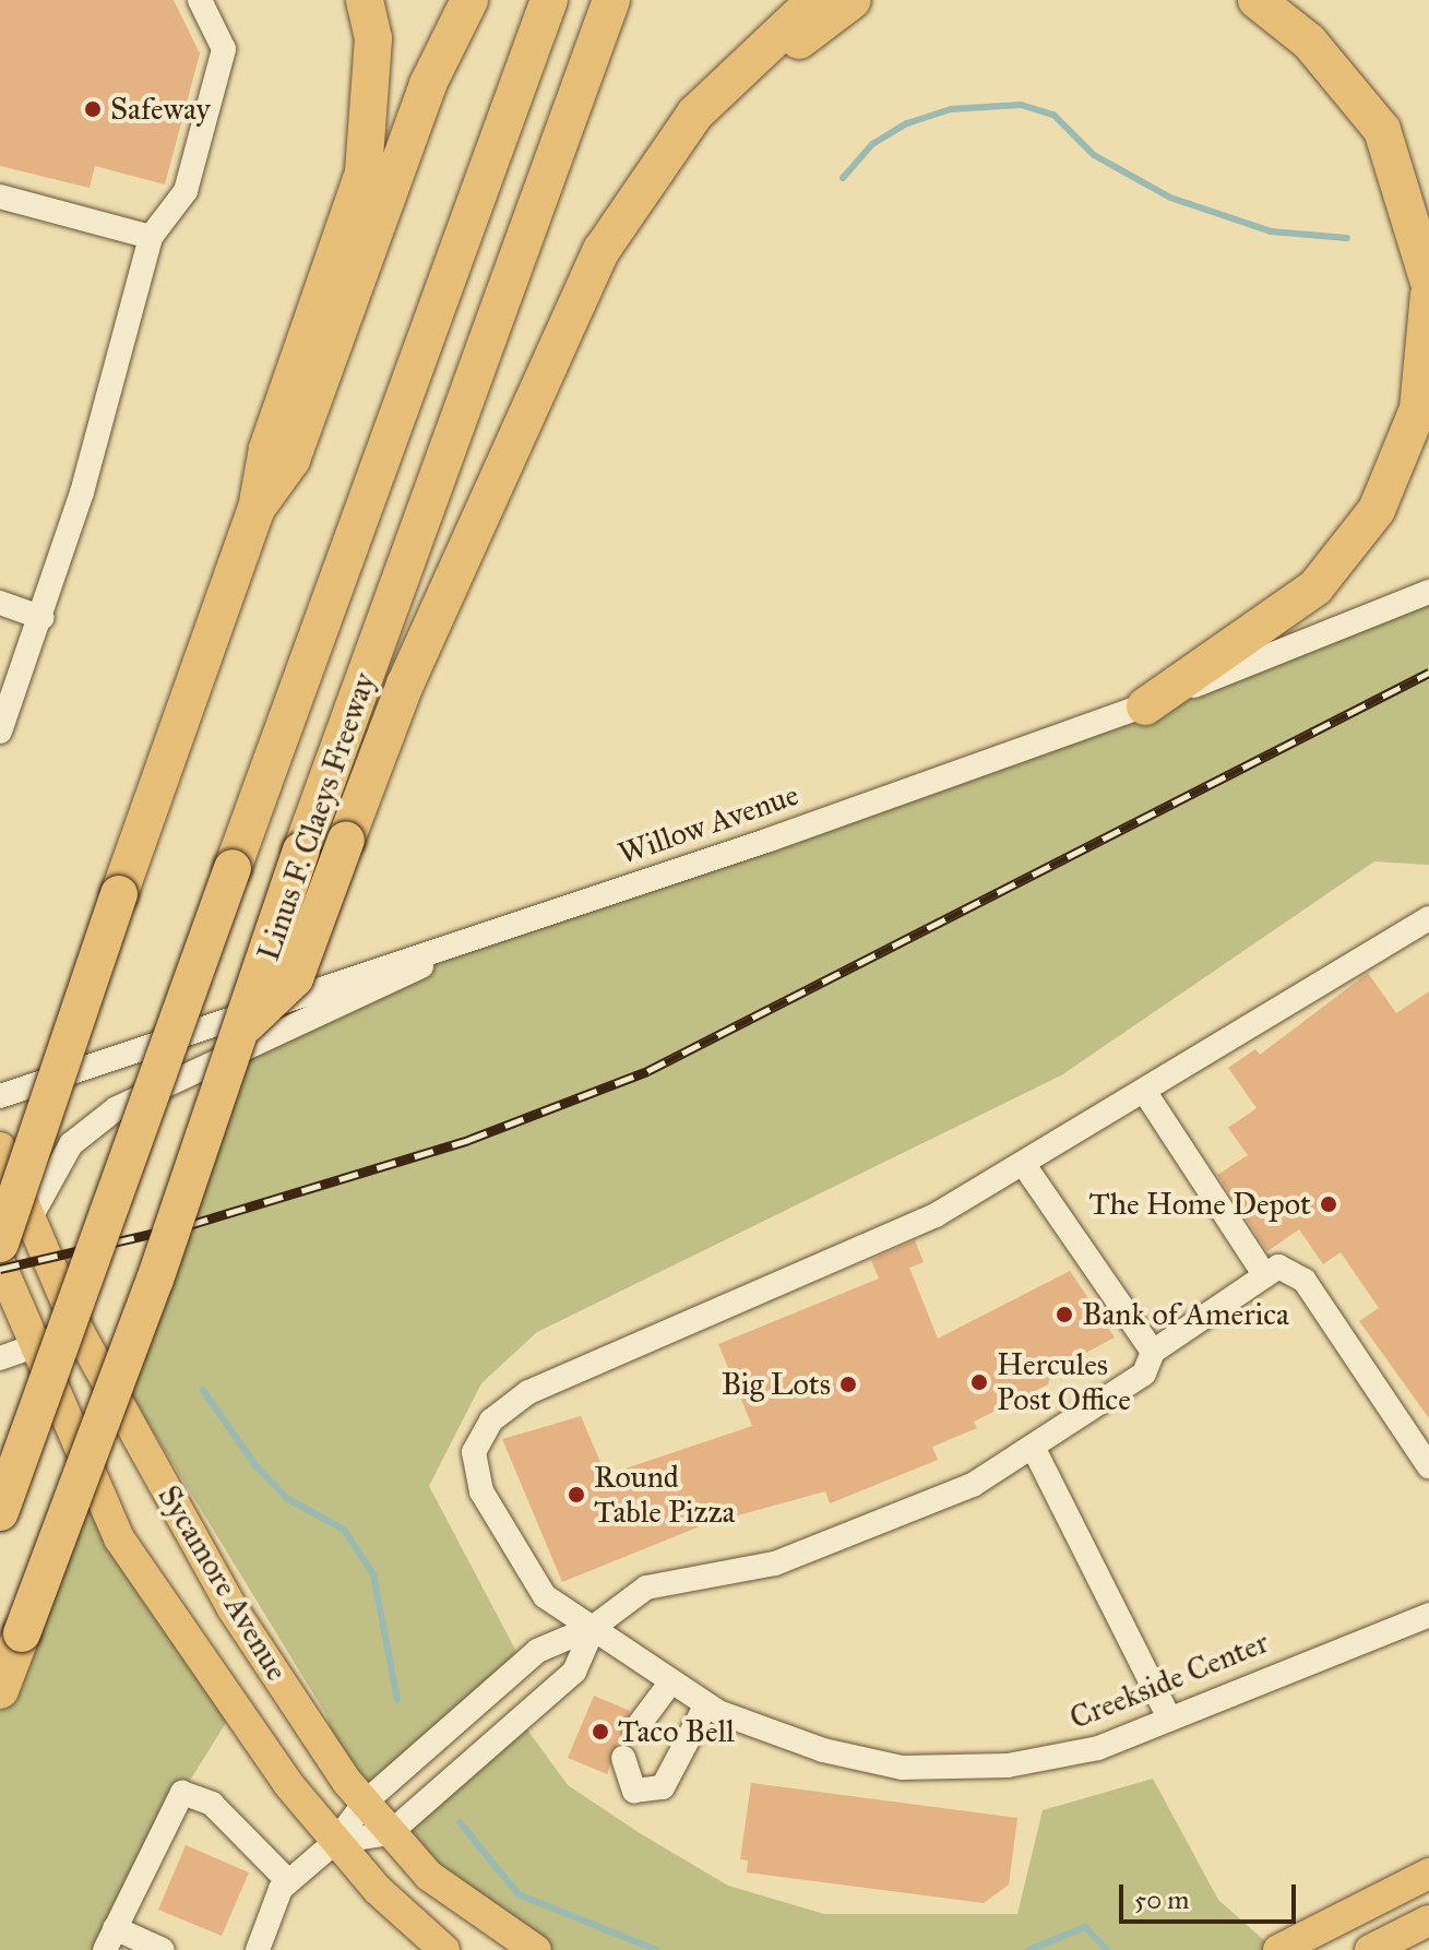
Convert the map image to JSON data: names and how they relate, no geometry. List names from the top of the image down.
{
  "streets": {
    "highway": ["Linus F. Claeys Freeway"],
    "main road": ["Sycamore Avenue"],
    "street": ["Willow Avenue", "Creekside Center"]
  },
  "places": [
    "Safeway",
    "The Home Depot",
    "Bank of America",
    "Hercules Post Office",
    "Big Lots",
    "Round Table Pizza",
    "Taco Bell"
  ],
  "scale_bar": "50 m"
}
